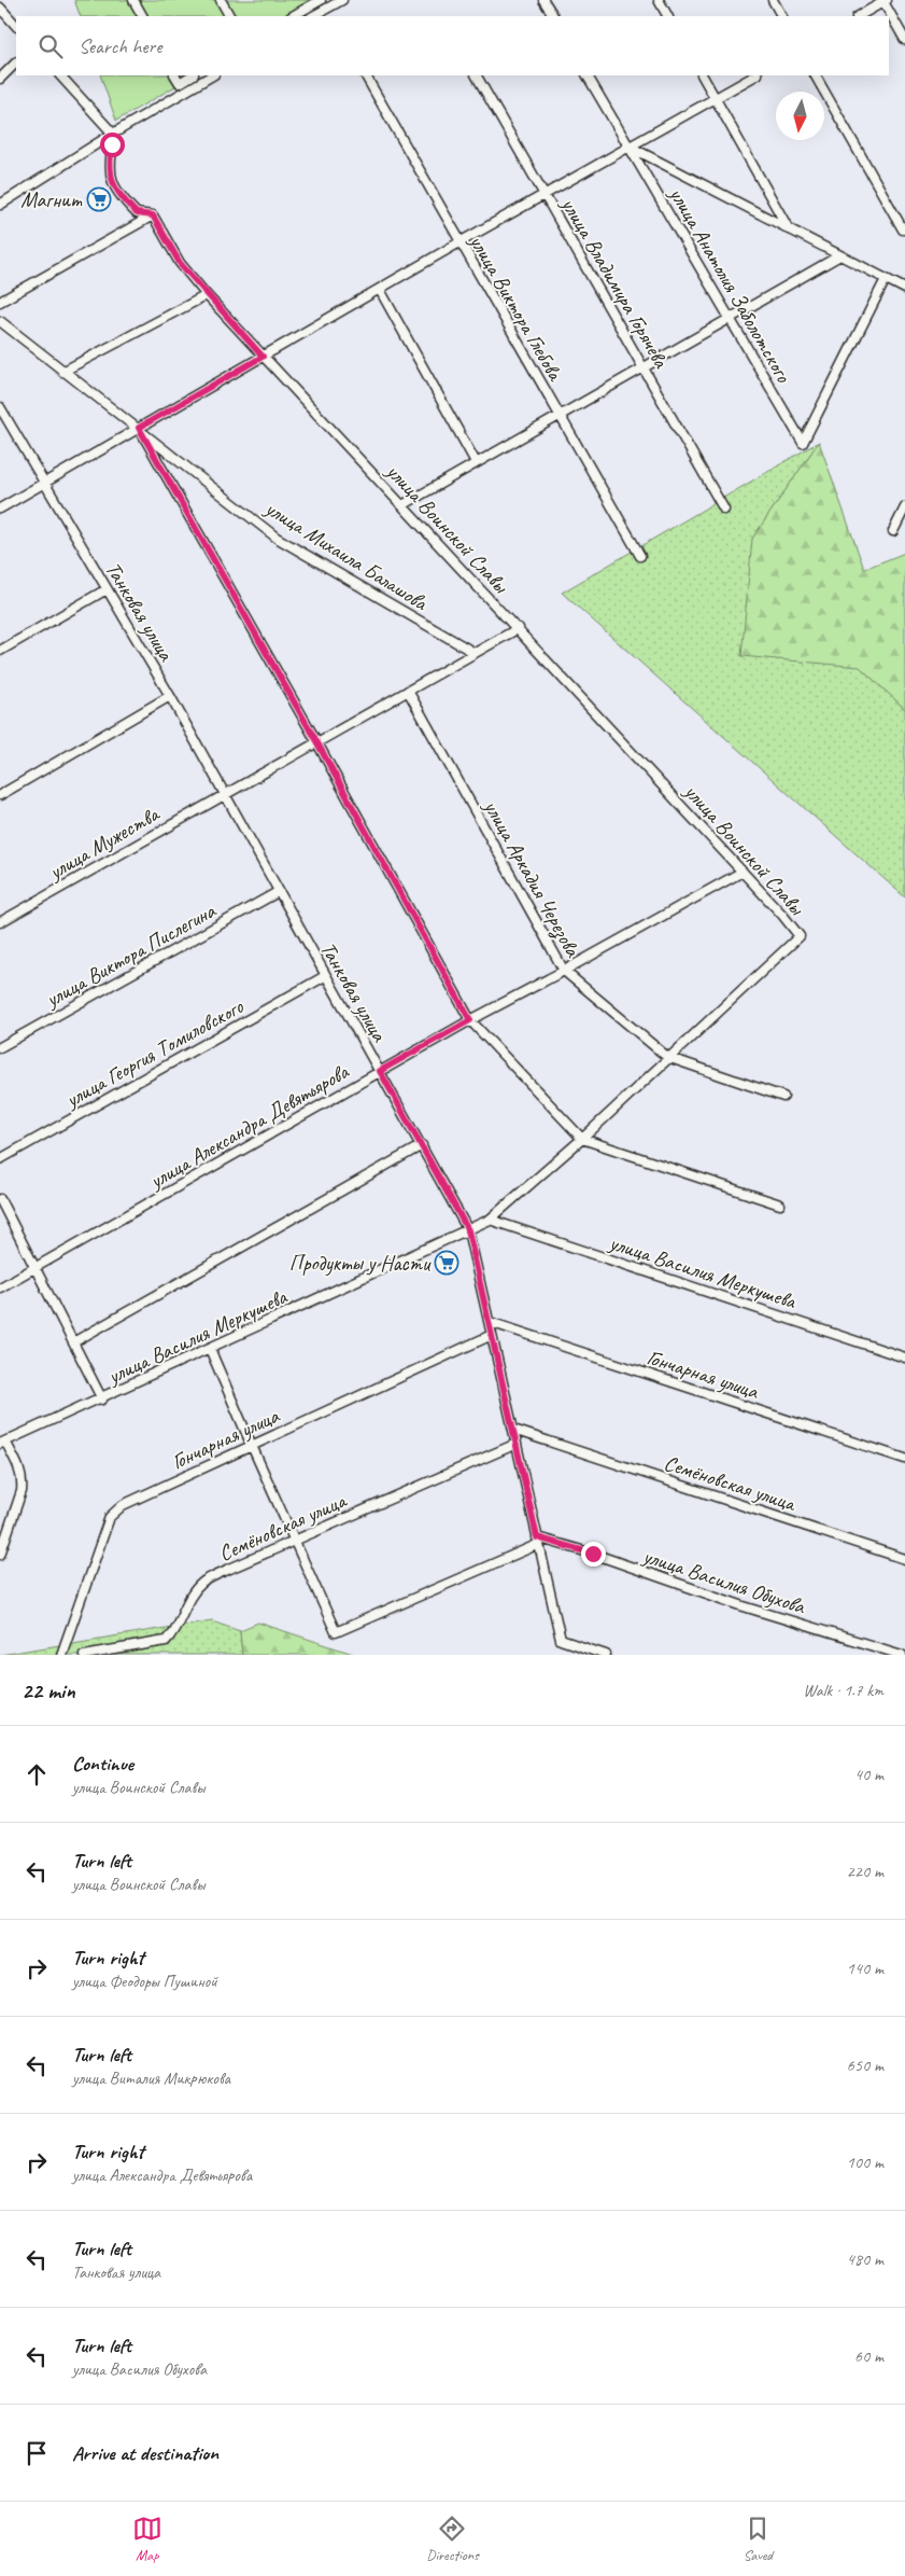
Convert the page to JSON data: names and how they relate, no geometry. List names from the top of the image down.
{
  "streets": {
    "street": [
      "улица Владимира Горячева",
      "улица Анатолия Заболотского",
      "улица Виктора Глебова",
      "улица Воинской Славы",
      "улица Михаила Балашова",
      "Танковая улица",
      "улица Мужества",
      "улица Аркадия Черезова",
      "улица Виктора Пислегина",
      "улица Георгия Томиловского",
      "улица Александра Девятьярова",
      "улица Василия Меркушева",
      "Гончарная улица",
      "Семёновская улица",
      "улица Василия Обухова"
    ]
  },
  "crossings": [
    ["улица Воинской Славы", "улица Мужества"],
    ["улица Воинской Славы", "улица Александра Девятьярова"],
    ["улица Воинской Славы", "улица Василия Меркушева"],
    ["улица Михаила Балашова", "улица Мужества"],
    ["Танковая улица", "улица Мужества"],
    ["Танковая улица", "улица Виктора Пислегина"],
    ["Танковая улица", "улица Георгия Томиловского"],
    ["Танковая улица", "улица Александра Девятьярова"],
    ["Танковая улица", "улица Василия Меркушева"],
    ["Танковая улица", "Гончарная улица"],
    ["Танковая улица", "Семёновская улица"],
    ["Танковая улица", "улица Василия Обухова"],
    ["улица Мужества", "улица Аркадия Черезова"],
    ["улица Аркадия Черезова", "улица Александра Девятьярова"],
    ["улица Аркадия Черезова", "улица Василия Меркушева"]
  ],
  "places": {
    "supermarket": ["Магнит", "Продукты у Насти"]
  },
  "north": "bottom",
  "page": {
    "search": "Search here",
    "heading": ["22 min", "Walk · 1.7 km"],
    "list": [
      ["Continue", "улица Воинской Славы", "40 m"],
      ["Turn left", "улица Воинской Славы", "220 m"],
      ["Turn right", "улица Феодоры Пушиной", "140 m"],
      ["Turn left", "улица Виталия Микрюкова", "650 m"],
      ["Turn right", "улица Александра Девятьярова", "100 m"],
      ["Turn left", "Танковая улица", "480 m"],
      ["Turn left", "улица Василия Обухова", "60 m"],
      "Arrive at destination"
    ],
    "nav": ["Map", "Directions", "Saved"]
  }
}
